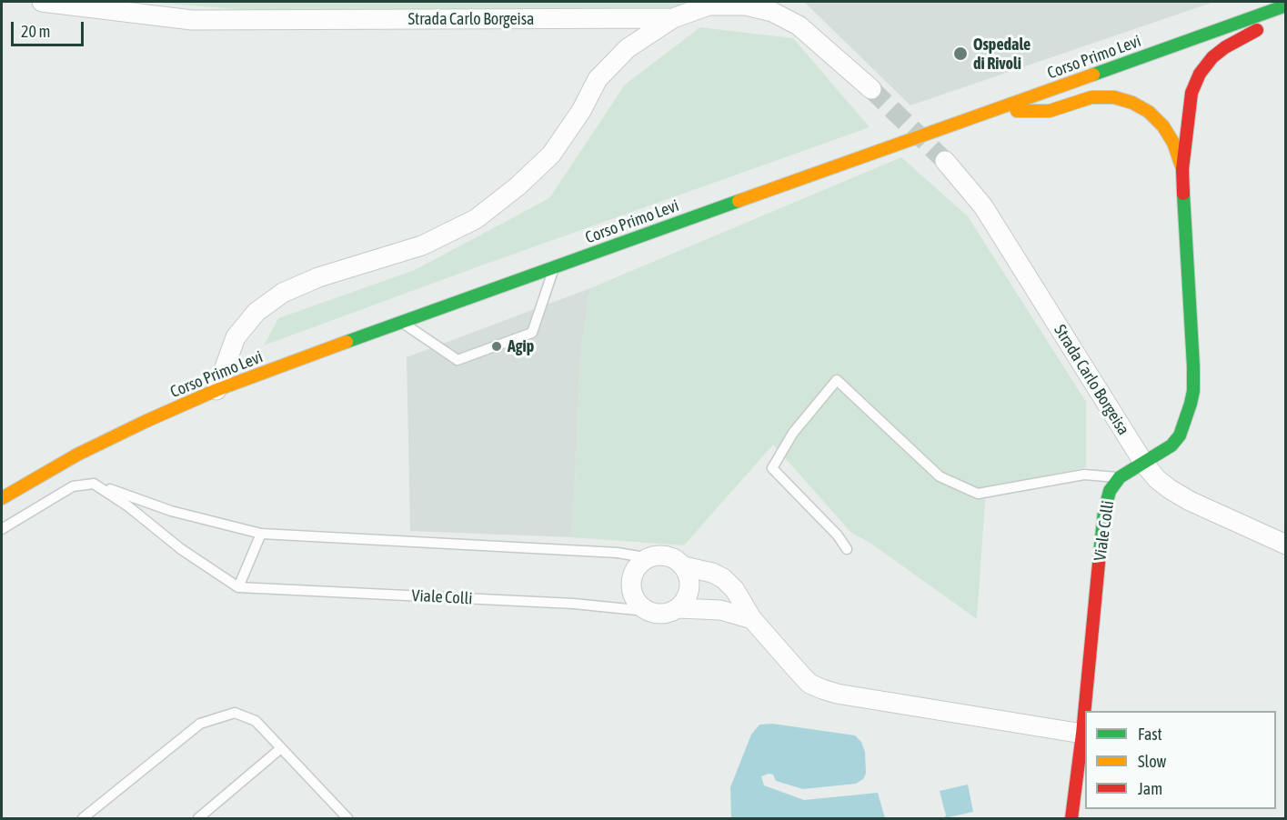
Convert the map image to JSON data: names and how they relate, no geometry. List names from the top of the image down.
{
  "streets": {
    "main road": ["Corso Primo Levi", "Viale Colli"],
    "street": ["Strada Carlo Borgeisa"]
  },
  "places": ["Ospedale di Rivoli", "Agip"],
  "legend": ["Fast", "Slow", "Jam"],
  "scale_bar": "20 m"
}
